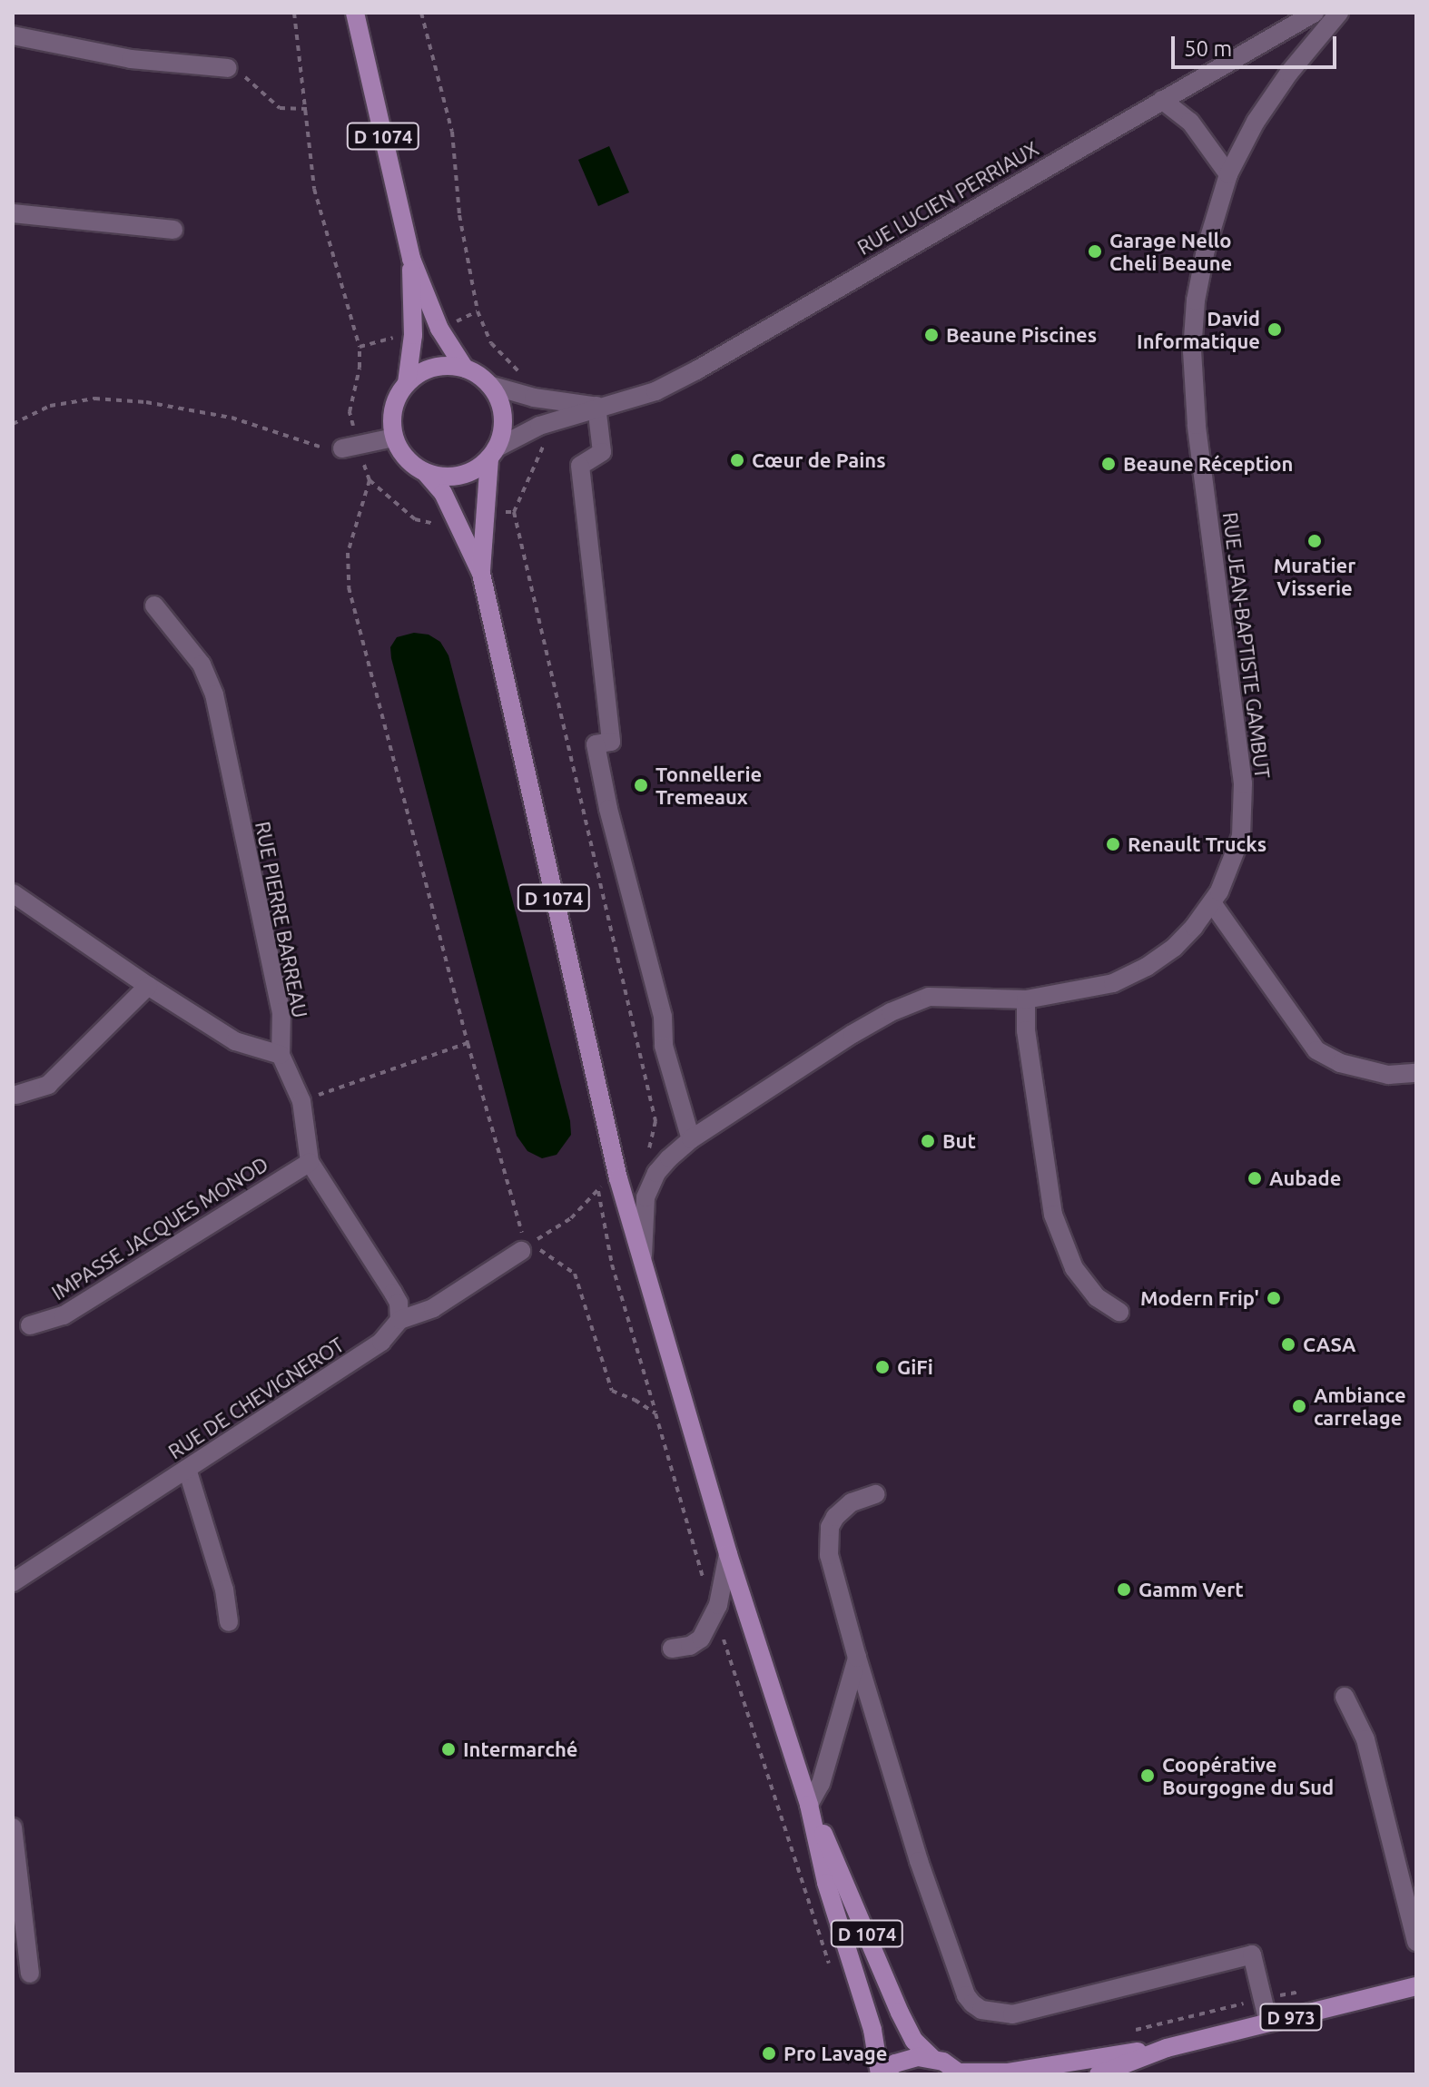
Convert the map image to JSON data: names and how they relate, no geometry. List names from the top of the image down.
{
  "streets": {
    "main road": ["D 1074", "D 973"],
    "street": [
      "RUE LUCIEN PERRIAUX",
      "RUE JEAN-BAPTISTE GAMBUT",
      "RUE PIERRE BARREAU",
      "IMPASSE JACQUES MONOD",
      "RUE DE CHEVIGNEROT"
    ]
  },
  "crossings": [
    ["D 1074", "RUE LUCIEN PERRIAUX"],
    ["D 1074", "RUE JEAN-BAPTISTE GAMBUT"],
    ["RUE PIERRE BARREAU", "IMPASSE JACQUES MONOD"],
    ["RUE PIERRE BARREAU", "RUE DE CHEVIGNEROT"]
  ],
  "places": [
    "Garage Nello Cheli Beaune",
    "David Informatique",
    "Beaune Piscines",
    "Cœur de Pains",
    "Beaune Réception",
    "Muratier Visserie",
    "Tonnellerie Tremeaux",
    "Renault Trucks",
    "But",
    "Aubade",
    "Modern Frip'",
    "CASA",
    "GiFi",
    "Ambiance carrelage",
    "Gamm Vert",
    "Intermarché",
    "Coopérative Bourgogne du Sud",
    "Pro Lavage"
  ],
  "scale_bar": "50 m"
}
